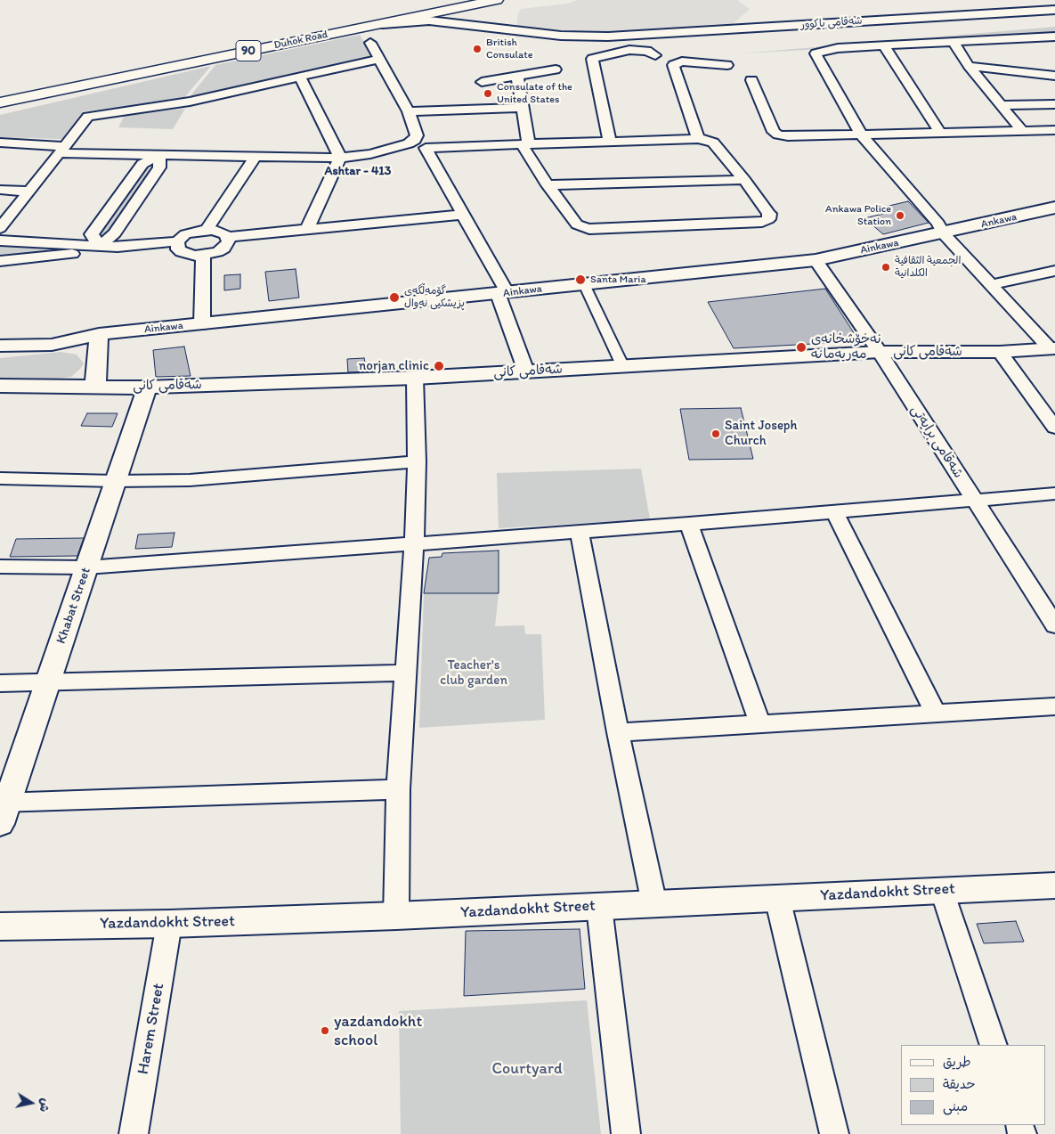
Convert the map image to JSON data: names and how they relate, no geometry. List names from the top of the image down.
{
  "streets": {
    "highway": ["Duhok Road", "90"],
    "street": [
      "شەقامی باکوور",
      "Ankawa",
      "Ainkawa",
      "شەقامی کانی",
      "شەقامی برایەتی",
      "Khabat Street",
      "Yazdandokht Street",
      "Harem Street"
    ]
  },
  "crossings": [
    ["Ankawa", "Ainkawa"],
    ["Ainkawa", "شەقامی برایەتی"],
    ["شەقامی کانی", "شەقامی برایەتی"],
    ["شەقامی کانی", "Khabat Street"],
    ["Yazdandokht Street", "Harem Street"]
  ],
  "districts": ["Ashtar - 413"],
  "parks": ["Teacher's club garden", "Courtyard"],
  "places": [
    "British Consulate",
    "Consulate of the United States",
    "Ankawa Police Station",
    "الجمعية الثقافية الكلدانية",
    "Santa Maria",
    "گۆمەڵگەی پزیشکیی نەوال",
    "نەخۆشخانەی مەریەمانە",
    "norjan clinic",
    "Saint Joseph Church",
    "yazdandokht school"
  ],
  "legend": ["طريق", "حديقة", "مبنى"],
  "north": "right"
}
